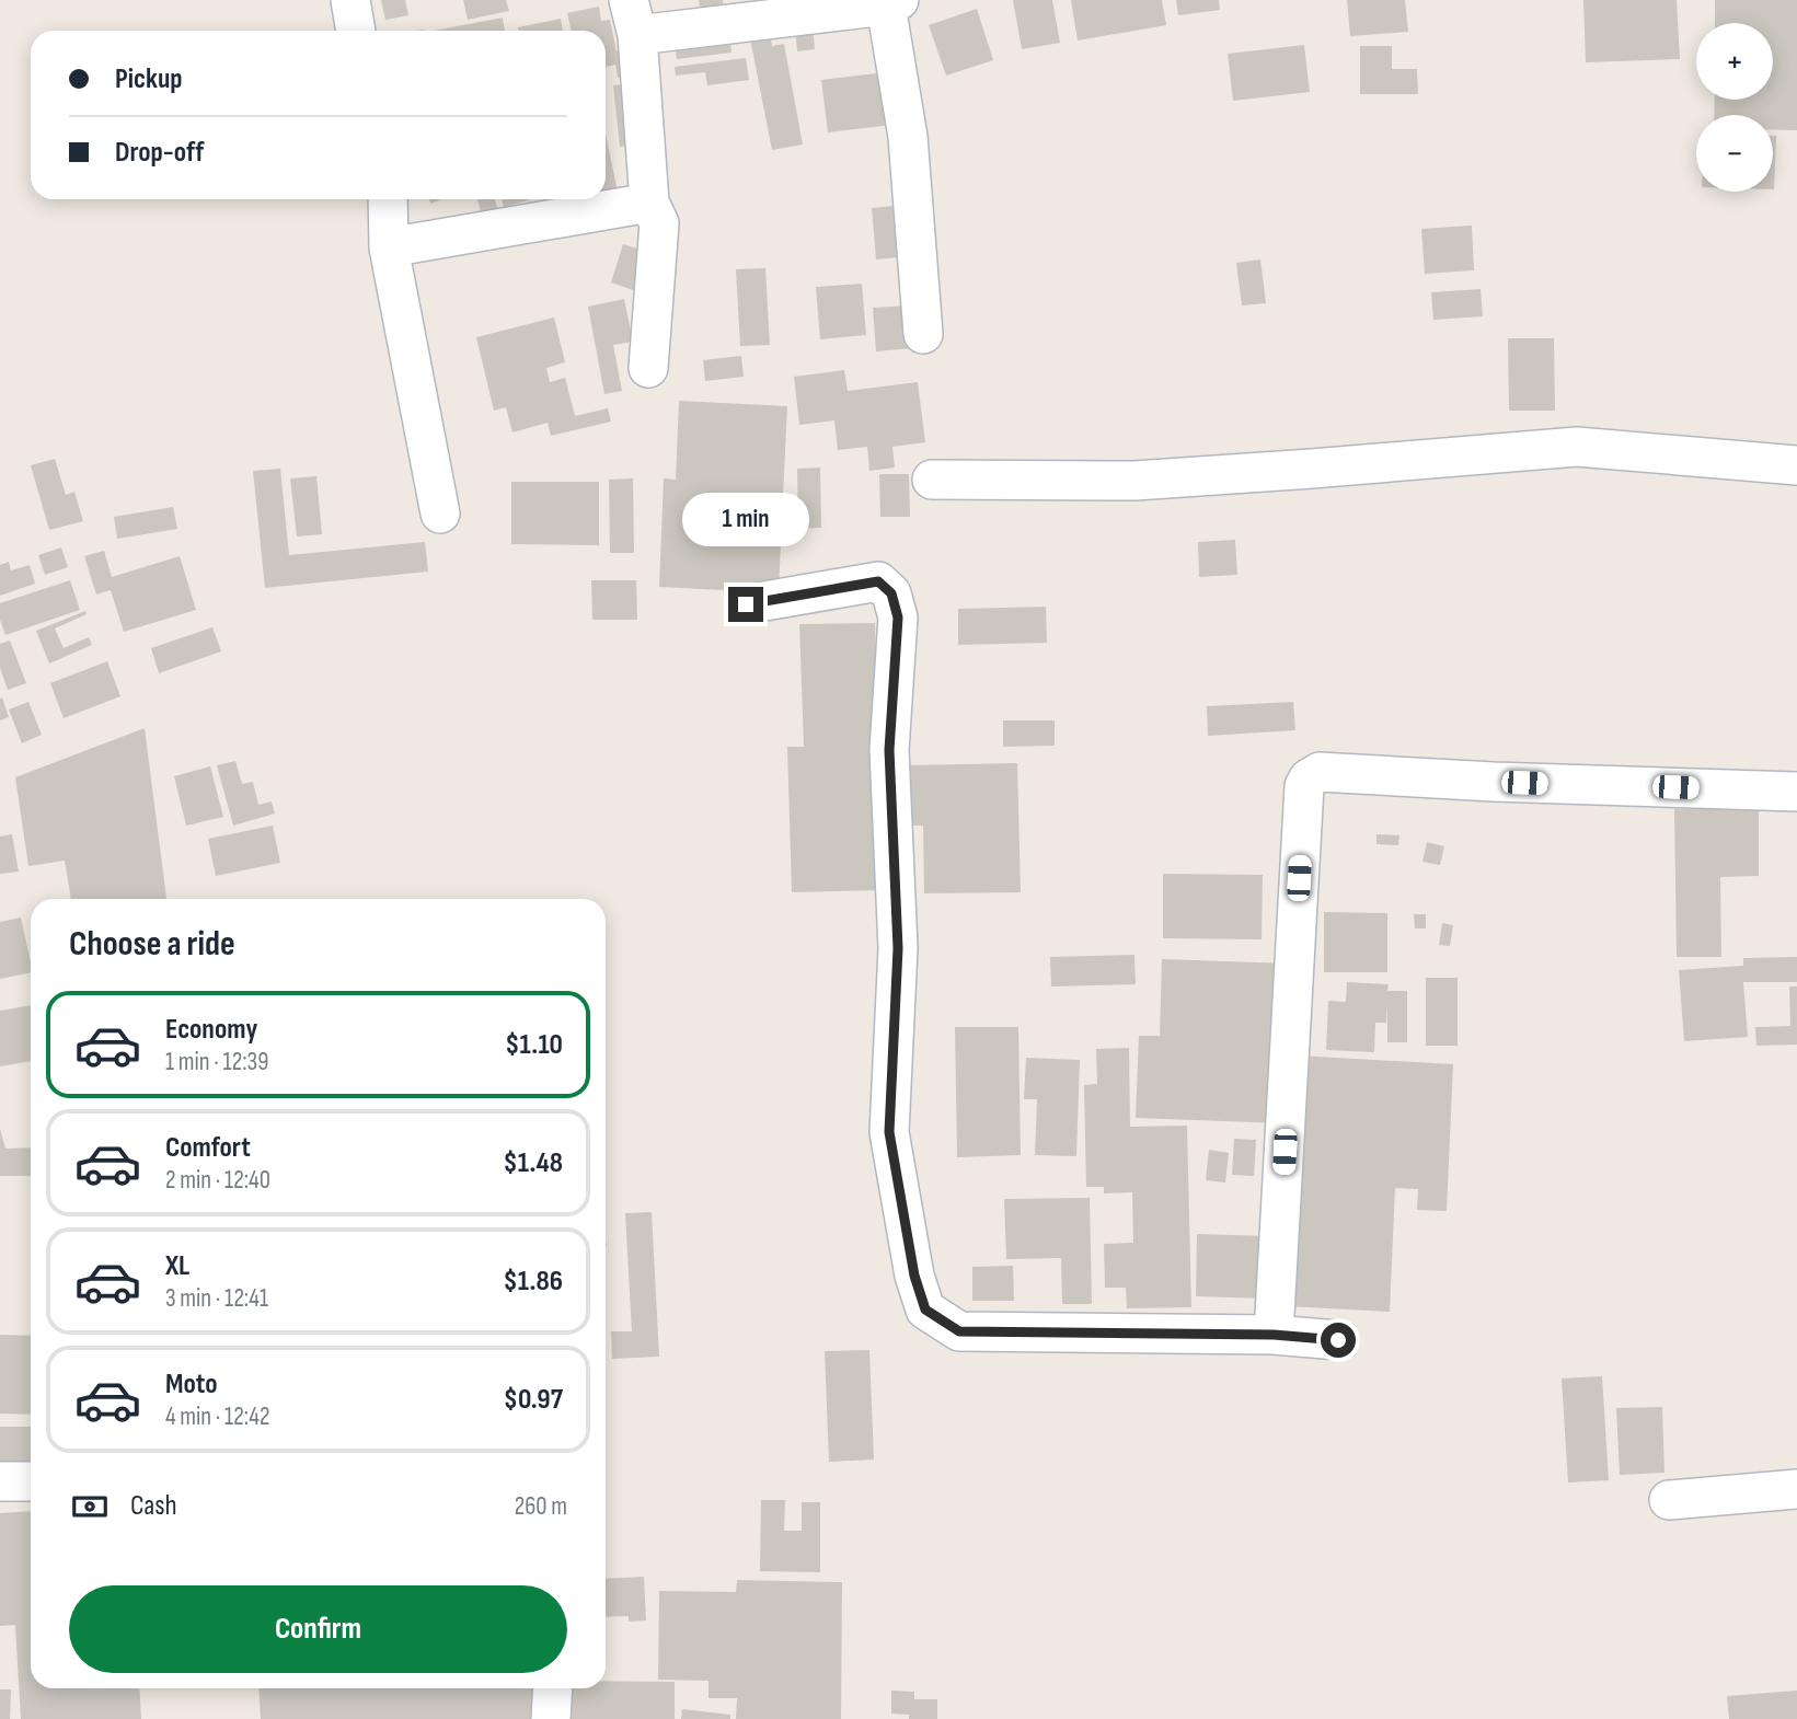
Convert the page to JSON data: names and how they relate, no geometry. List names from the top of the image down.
{
  "page": {
    "map_buttons": ["+", "−"],
    "banner": ["Pickup", "Drop-off"],
    "bubble": "1 min",
    "heading": "Choose a ride",
    "list": [
      {
        "name": "Economy",
        "note": "1 min · 12:39",
        "value": "$1.10"
      },
      {
        "name": "Comfort",
        "note": "2 min · 12:40",
        "value": "$1.48"
      },
      {
        "name": "XL",
        "note": "3 min · 12:41",
        "value": "$1.86"
      },
      {
        "name": "Moto",
        "note": "4 min · 12:42",
        "value": "$0.97"
      }
    ],
    "pay": ["Cash", "260 m"],
    "buttons": "Confirm"
  }
}
